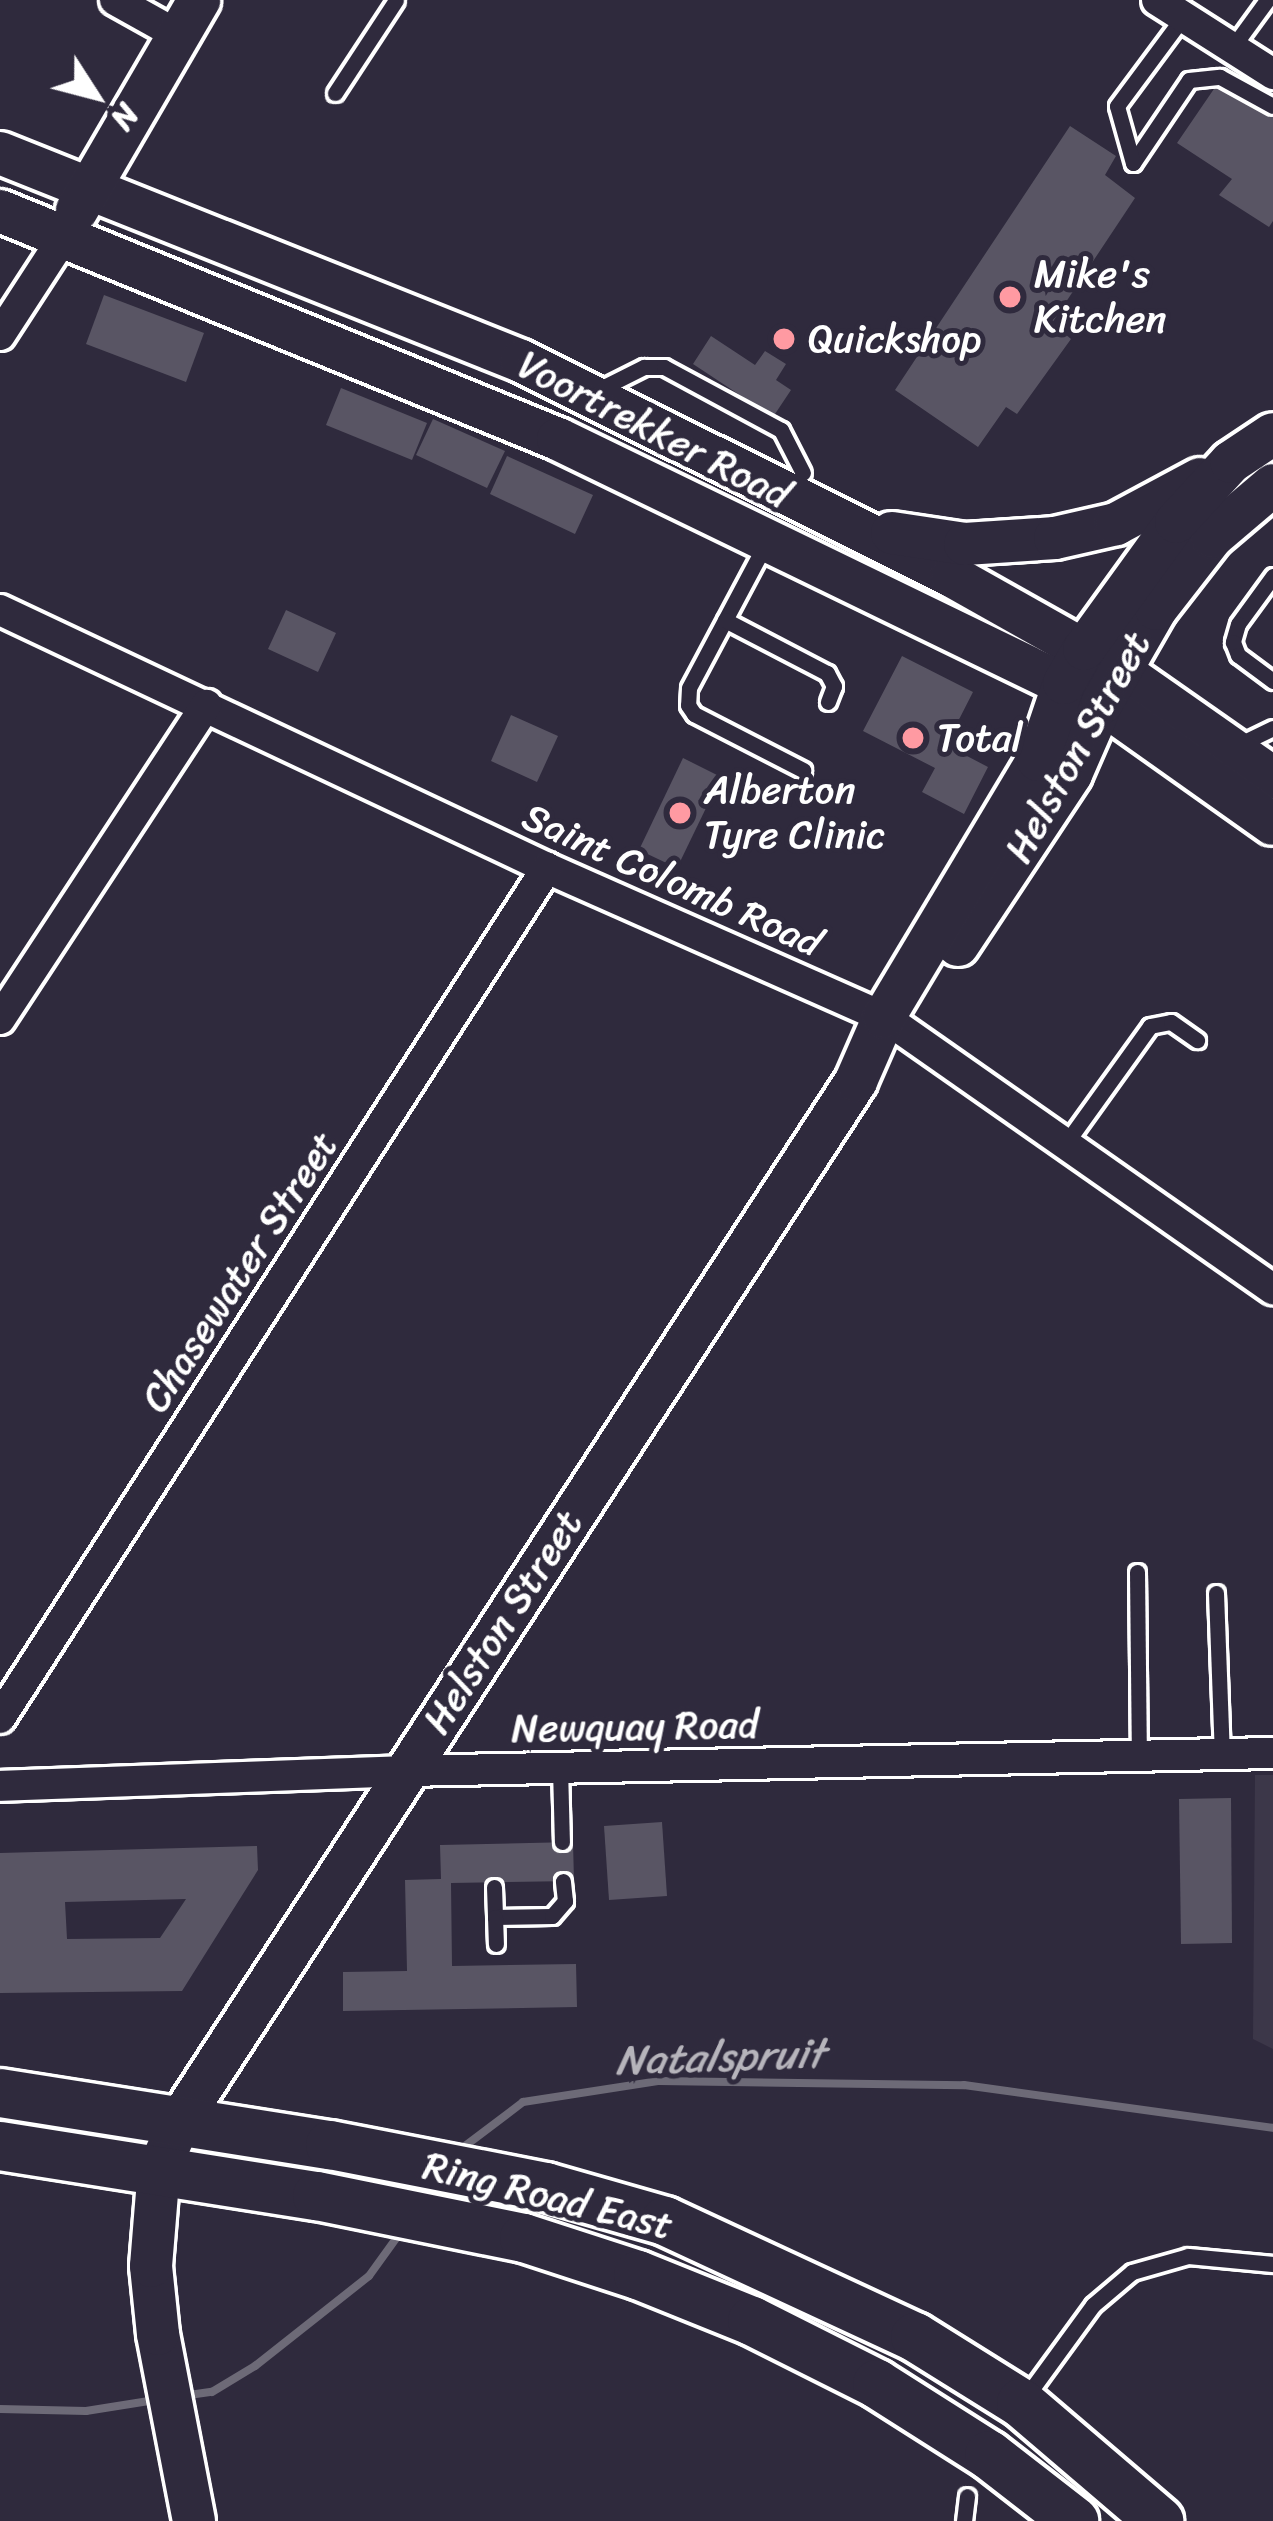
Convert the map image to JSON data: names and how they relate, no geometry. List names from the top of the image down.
{
  "streets": {
    "main road": ["Ring Road East"],
    "street": [
      "Voortrekker Road",
      "Helston Street",
      "Saint Colomb Road",
      "Chasewater Street",
      "Newquay Road"
    ]
  },
  "crossings": [
    ["Voortrekker Road", "Helston Street"],
    ["Helston Street", "Saint Colomb Road"],
    ["Helston Street", "Newquay Road"],
    ["Helston Street", "Ring Road East"],
    ["Saint Colomb Road", "Chasewater Street"]
  ],
  "water": ["Natalspruit"],
  "places": [
    "Mike's Kitchen",
    "Quickshop",
    "Total",
    "Alberton Tyre Clinic"
  ],
  "north": "bottom right"
}
